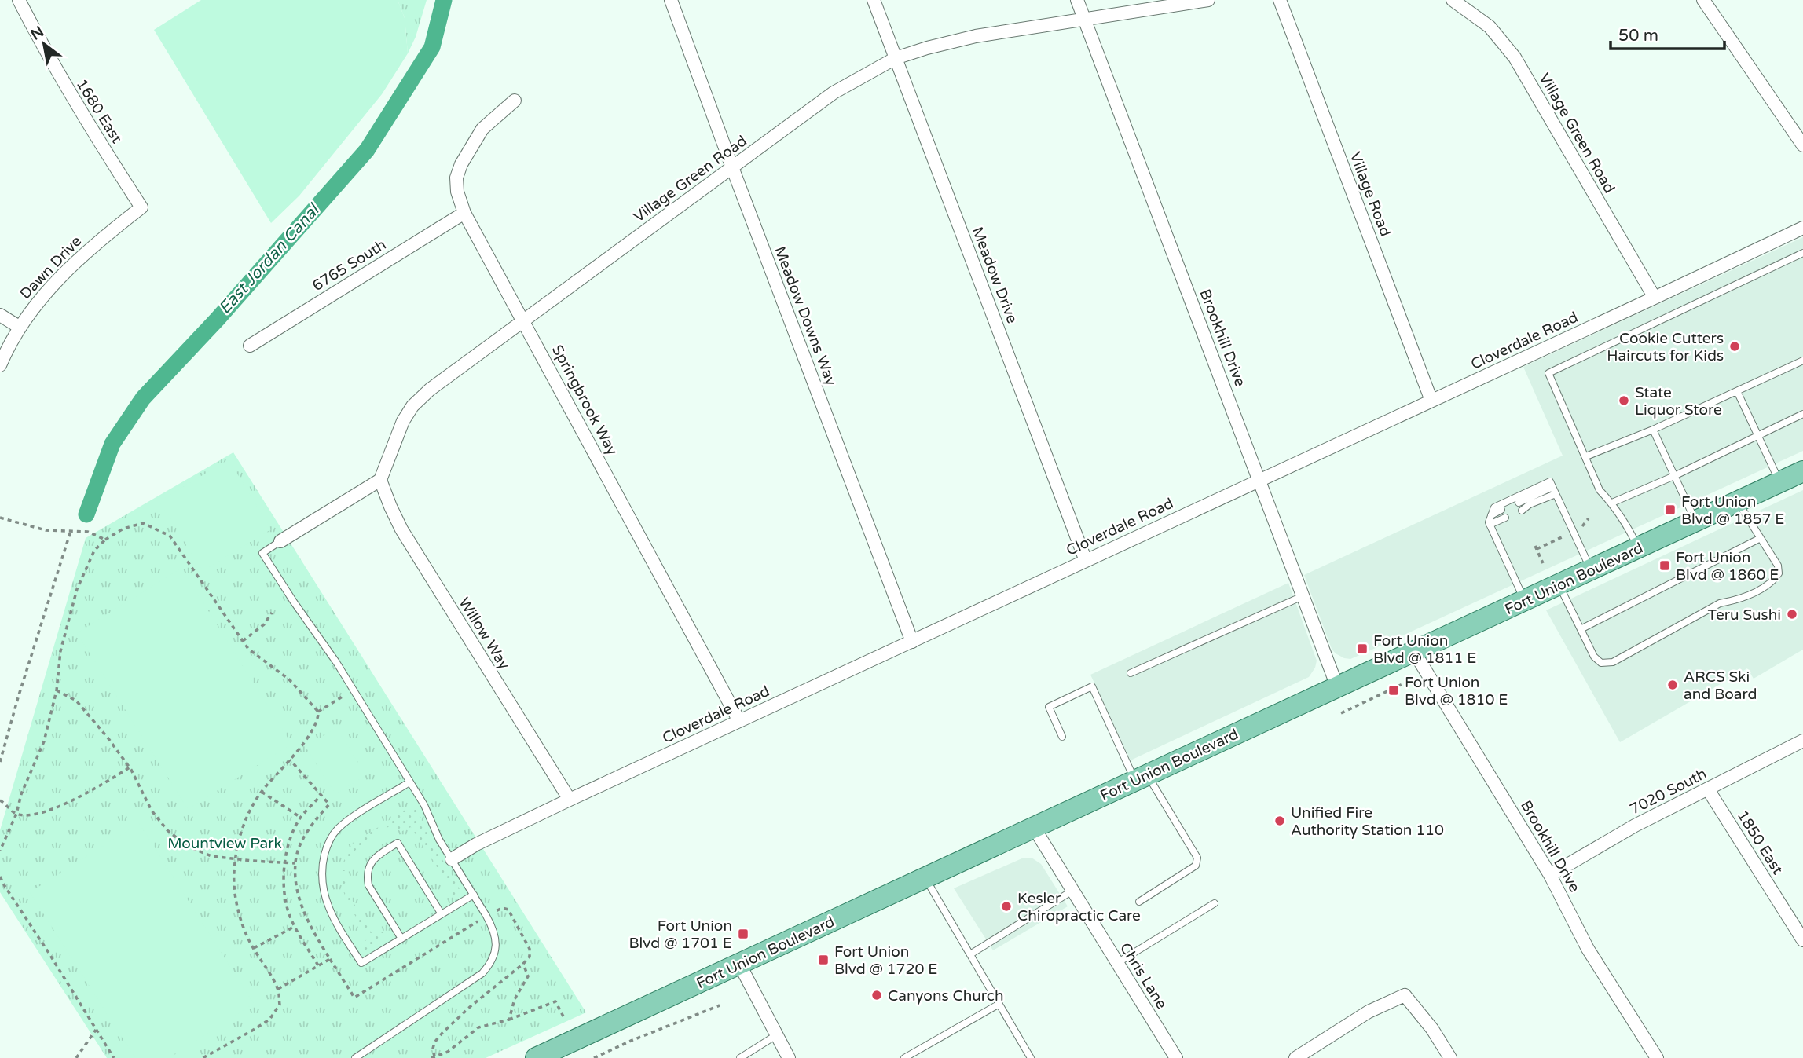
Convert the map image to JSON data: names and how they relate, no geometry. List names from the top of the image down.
{
  "streets": {
    "main road": ["Fort Union Boulevard"],
    "street": [
      "1680 East",
      "Village Green Road",
      "Village Road",
      "6765 South",
      "Dawn Drive",
      "Meadow Drive",
      "Meadow Downs Way",
      "Brookhill Drive",
      "Cloverdale Road",
      "Springbrook Way",
      "Willow Way",
      "7020 South",
      "1850 East",
      "Chris Lane"
    ]
  },
  "crossings": [
    ["1680 East", "Dawn Drive"],
    ["Village Green Road", "Meadow Drive"],
    ["Village Green Road", "Meadow Downs Way"],
    ["Village Green Road", "Brookhill Drive"],
    ["Village Green Road", "Cloverdale Road"],
    ["Village Green Road", "Springbrook Way"],
    ["Village Green Road", "Willow Way"],
    ["Village Road", "Cloverdale Road"],
    ["6765 South", "Springbrook Way"],
    ["Meadow Drive", "Cloverdale Road"],
    ["Meadow Downs Way", "Cloverdale Road"],
    ["Brookhill Drive", "Cloverdale Road"],
    ["Brookhill Drive", "Fort Union Boulevard"],
    ["Brookhill Drive", "7020 South"],
    ["Cloverdale Road", "Springbrook Way"],
    ["Cloverdale Road", "Willow Way"],
    ["Fort Union Boulevard", "Chris Lane"],
    ["7020 South", "1850 East"]
  ],
  "water": ["East Jordan Canal"],
  "parks": ["Mountview Park"],
  "places": {
    "other": [
      "Cookie Cutters Haircuts for Kids",
      "State Liquor Store",
      "Teru Sushi",
      "ARCS Ski and Board",
      "Unified Fire Authority Station 110",
      "Kesler Chiropractic Care",
      "Canyons Church"
    ],
    "transit": [
      "Fort Union Blvd @ 1857 E",
      "Fort Union Blvd @ 1860 E",
      "Fort Union Blvd @ 1811 E",
      "Fort Union Blvd @ 1810 E",
      "Fort Union Blvd @ 1701 E",
      "Fort Union Blvd @ 1720 E"
    ]
  },
  "scale_bar": "50 m",
  "north": "top left"
}
